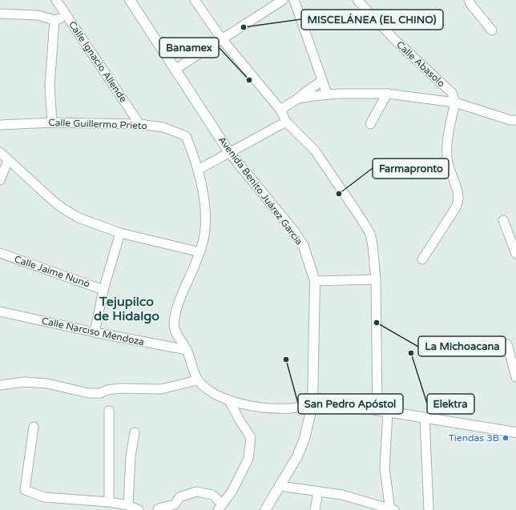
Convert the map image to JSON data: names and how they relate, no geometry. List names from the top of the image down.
{
  "streets": {
    "main road": ["Avenida Benito Juárez García"],
    "street": [
      "Calle Ignacio Allende",
      "Calle Abasolo",
      "Calle Guillermo Prieto",
      "Calle Jaime Nunó",
      "Calle Narciso Mendoza"
    ]
  },
  "crossings": [
    ["Calle Ignacio Allende", "Calle Guillermo Prieto"],
    ["Calle Guillermo Prieto", "Calle Narciso Mendoza"]
  ],
  "districts": ["Tejupilco de Hidalgo"],
  "places": [
    "MISCELÁNEA (EL CHINO)",
    "Banamex",
    "Farmapronto",
    "La Michoacana",
    "Elektra",
    "San Pedro Apóstol",
    "Tiendas 3B"
  ]
}
